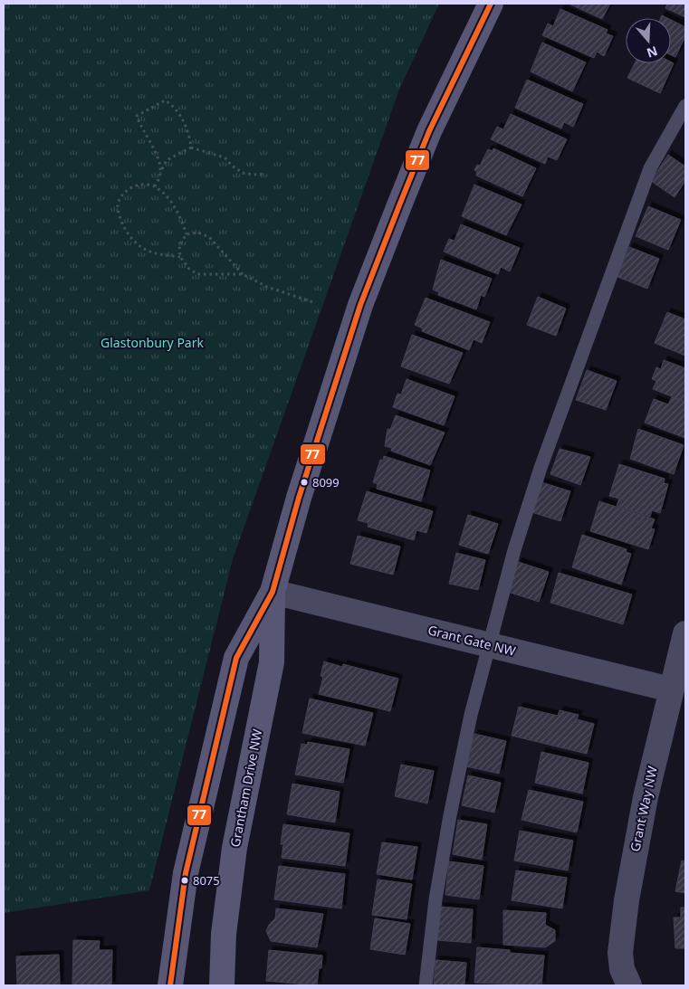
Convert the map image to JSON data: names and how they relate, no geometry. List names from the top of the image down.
{
  "streets": {
    "street": ["Grant Gate NW", "Grantham Drive NW", "Grant Way NW"]
  },
  "crossings": [
    ["Grant Gate NW", "Grantham Drive NW"],
    ["Grant Gate NW", "Grant Way NW"]
  ],
  "parks": ["Glastonbury Park"],
  "places": ["8099", "8075"],
  "lines": ["transit line 77"],
  "north": "bottom"
}
